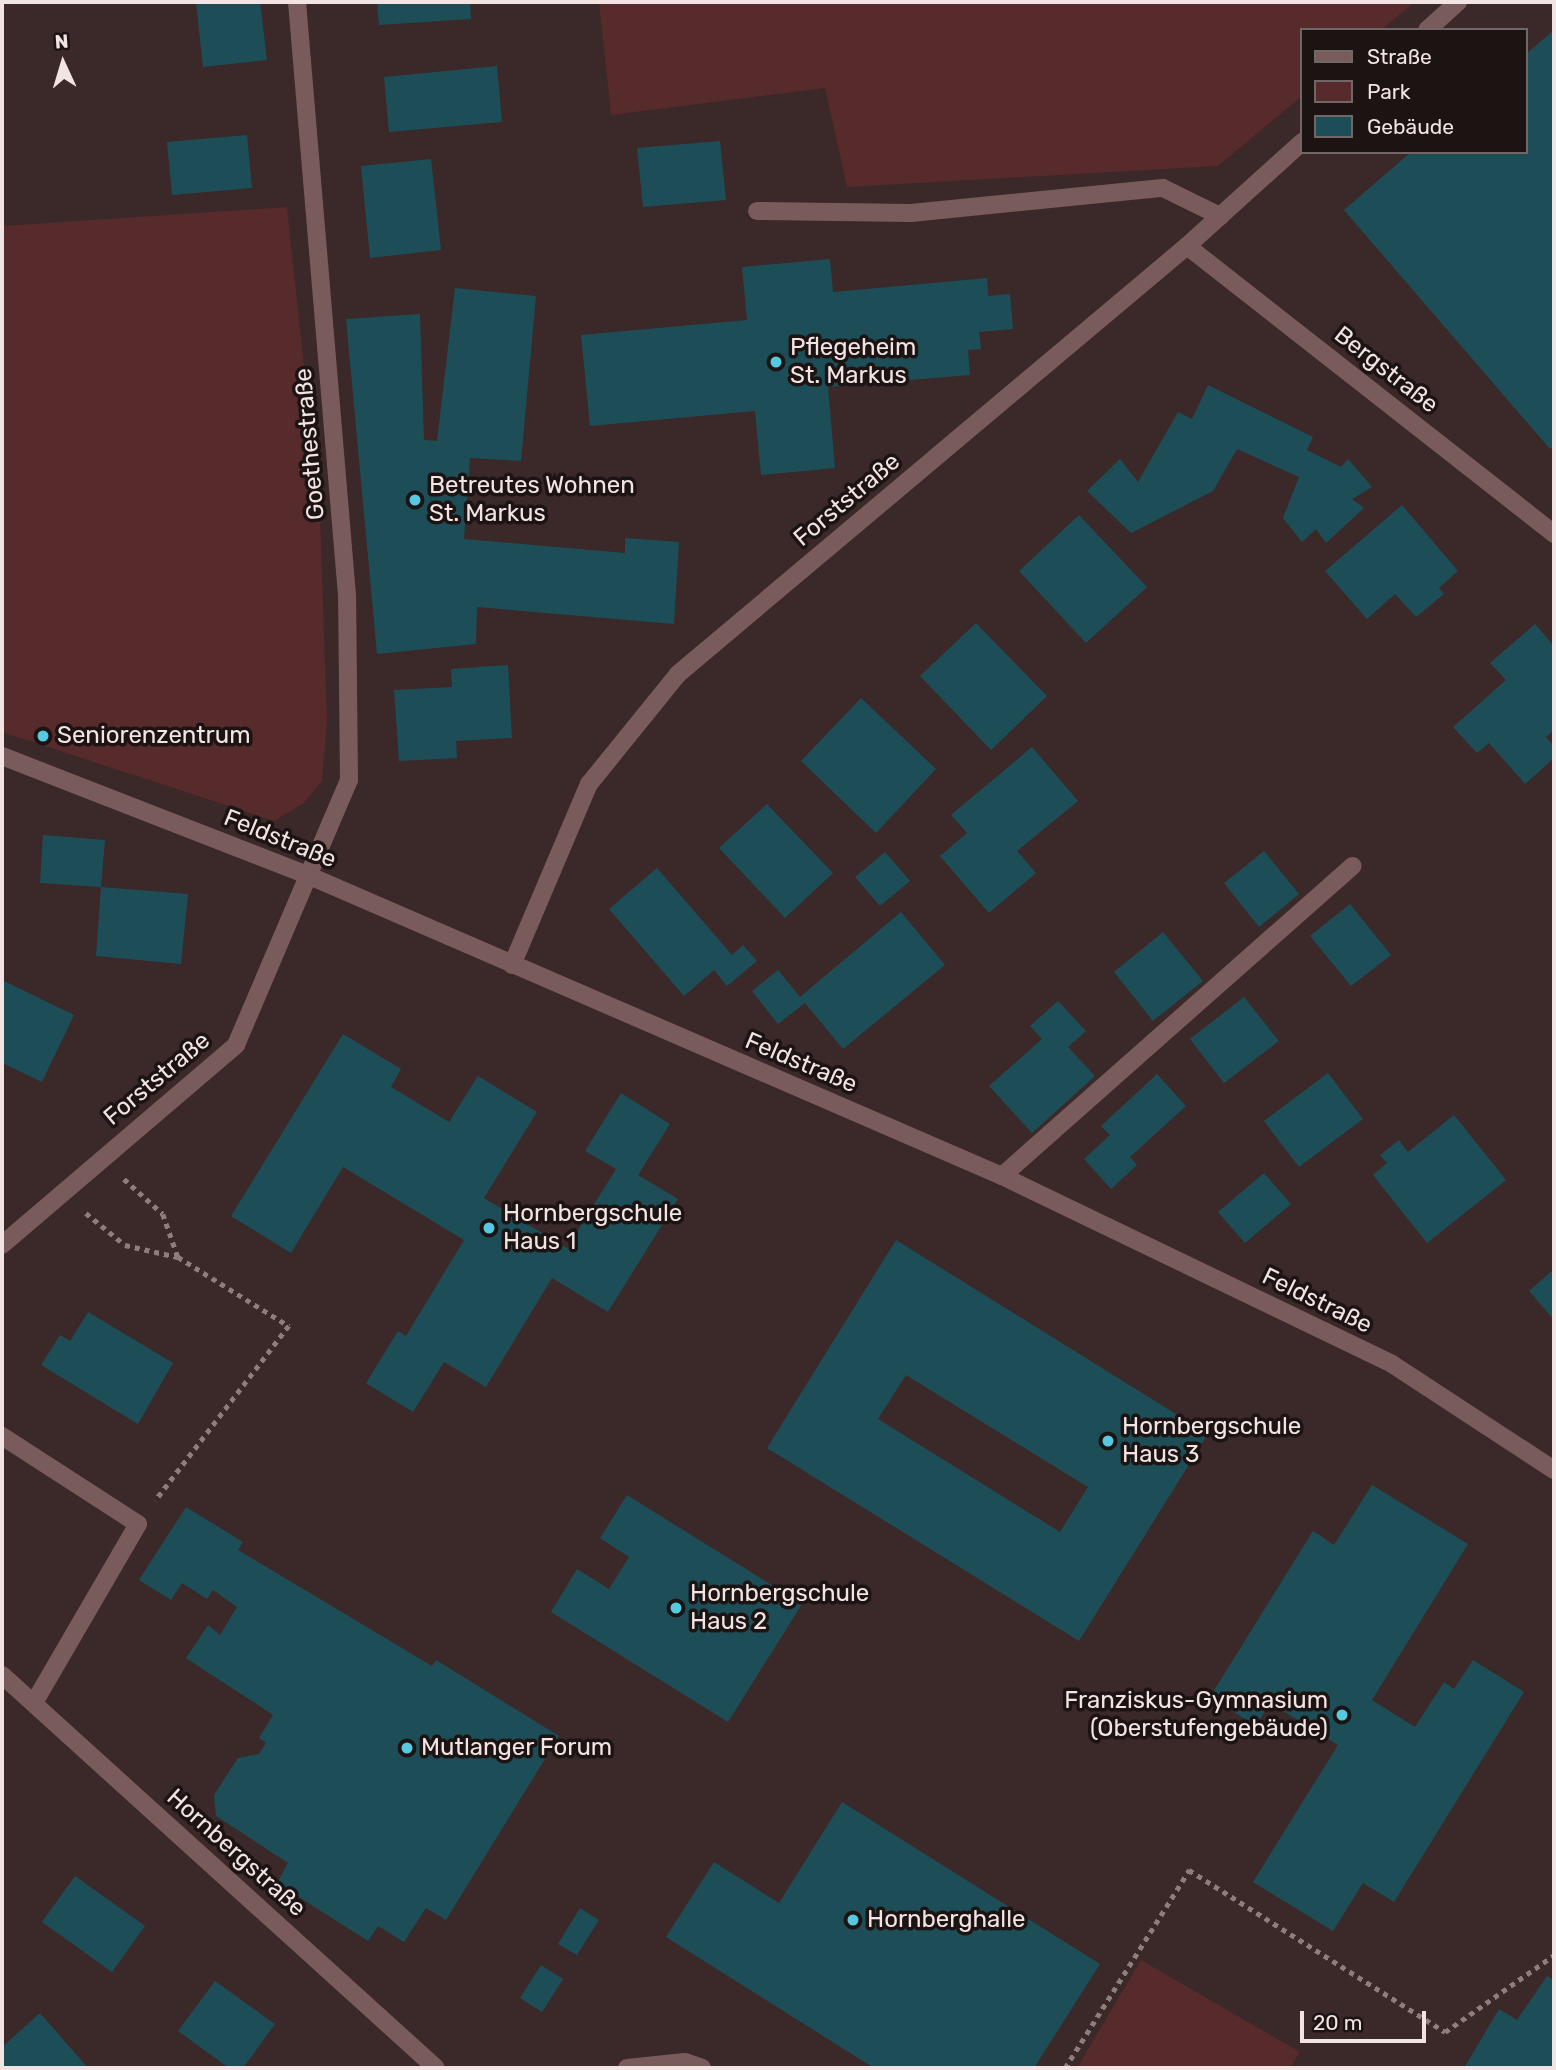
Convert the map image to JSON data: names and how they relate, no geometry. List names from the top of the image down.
{
  "streets": {
    "street": [
      "Bergstraße",
      "Goethestraße",
      "Forststraße",
      "Feldstraße",
      "Hornbergstraße"
    ]
  },
  "crossings": [
    ["Bergstraße", "Forststraße"],
    ["Goethestraße", "Forststraße"],
    ["Goethestraße", "Feldstraße"],
    ["Forststraße", "Feldstraße"]
  ],
  "places": [
    "Pflegeheim St. Markus",
    "Betreutes Wohnen St. Markus",
    "Seniorenzentrum",
    "Hornbergschule Haus 1",
    "Hornbergschule Haus 3",
    "Hornbergschule Haus 2",
    "Franziskus-Gymnasium (Oberstufengebäude)",
    "Mutlanger Forum",
    "Hornberghalle"
  ],
  "legend": ["Straße", "Park", "Gebäude"],
  "scale_bar": "20 m",
  "north": "top"
}
